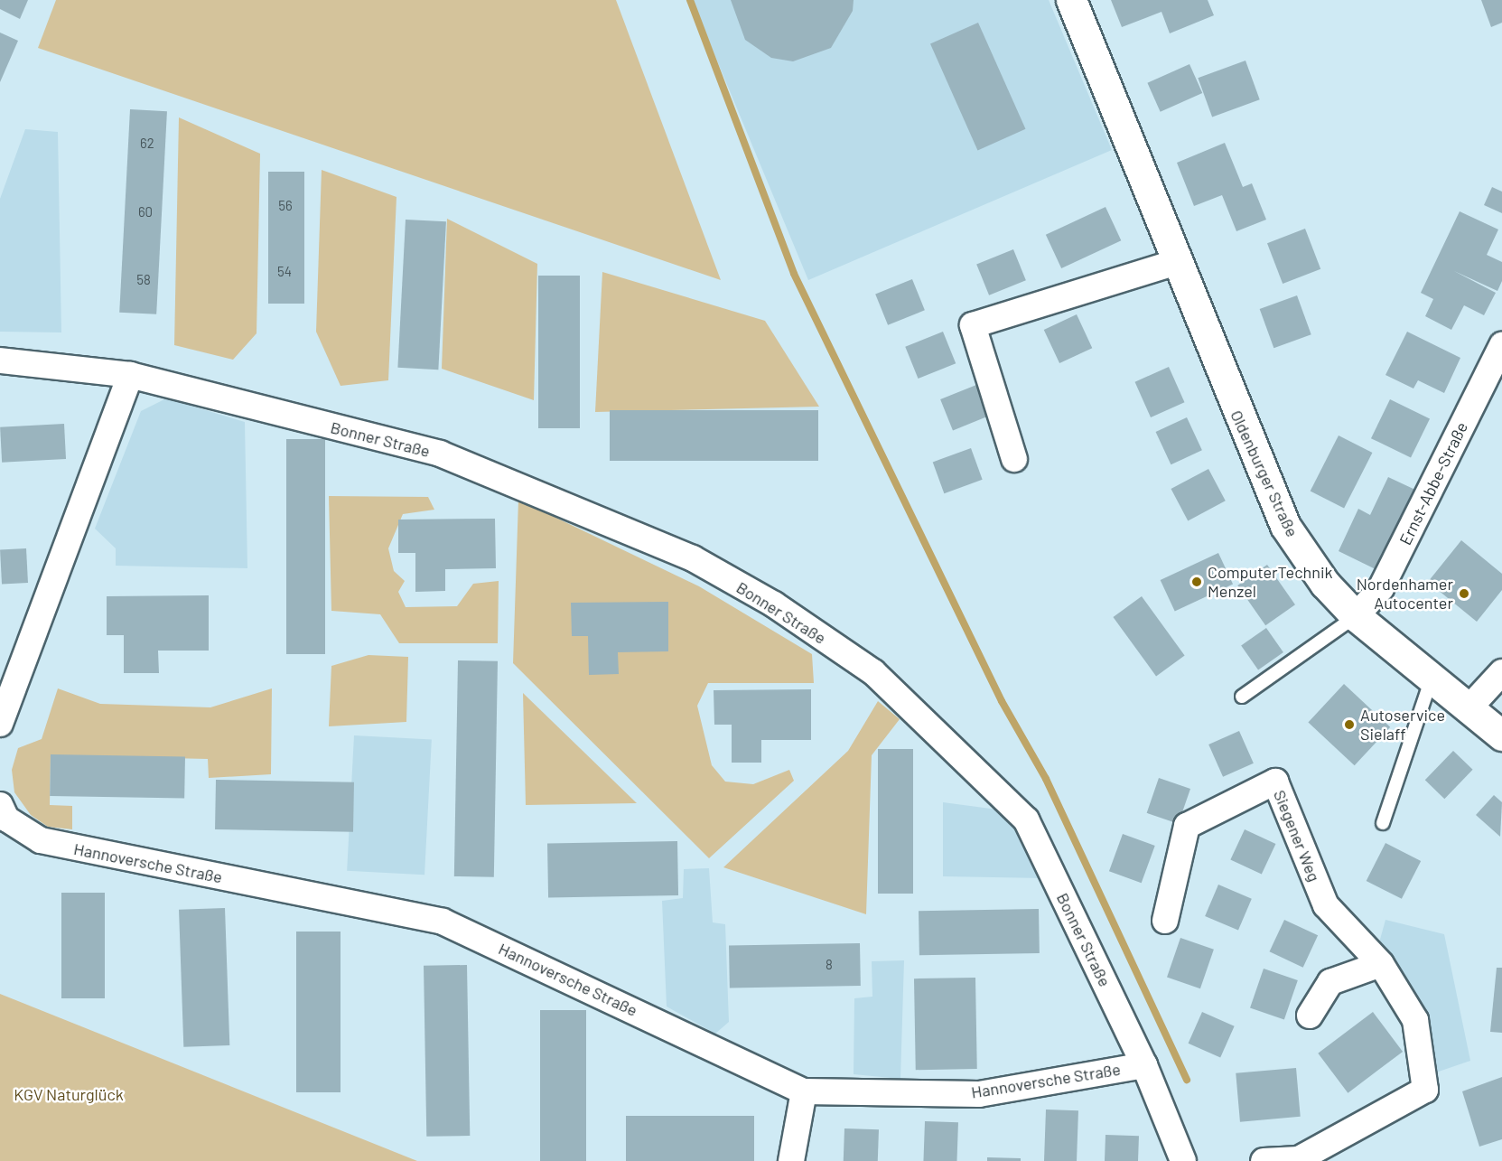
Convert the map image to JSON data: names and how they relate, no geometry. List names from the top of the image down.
{
  "streets": {
    "street": [
      "Bonner Straße",
      "Oldenburger Straße",
      "Ernst-Abbe-Straße",
      "Siegener Weg",
      "Hannoversche Straße"
    ]
  },
  "crossings": [
    ["Bonner Straße", "Hannoversche Straße"],
    ["Oldenburger Straße", "Ernst-Abbe-Straße"]
  ],
  "parks": ["KGV Naturglück"],
  "places": ["ComputerTechnik Menzel", "Nordenhamer Autocenter", "Autoservice Sielaff"],
  "house_numbers": [
    "62",
    "56",
    "60",
    "54",
    "58",
    "8"
  ]
}
